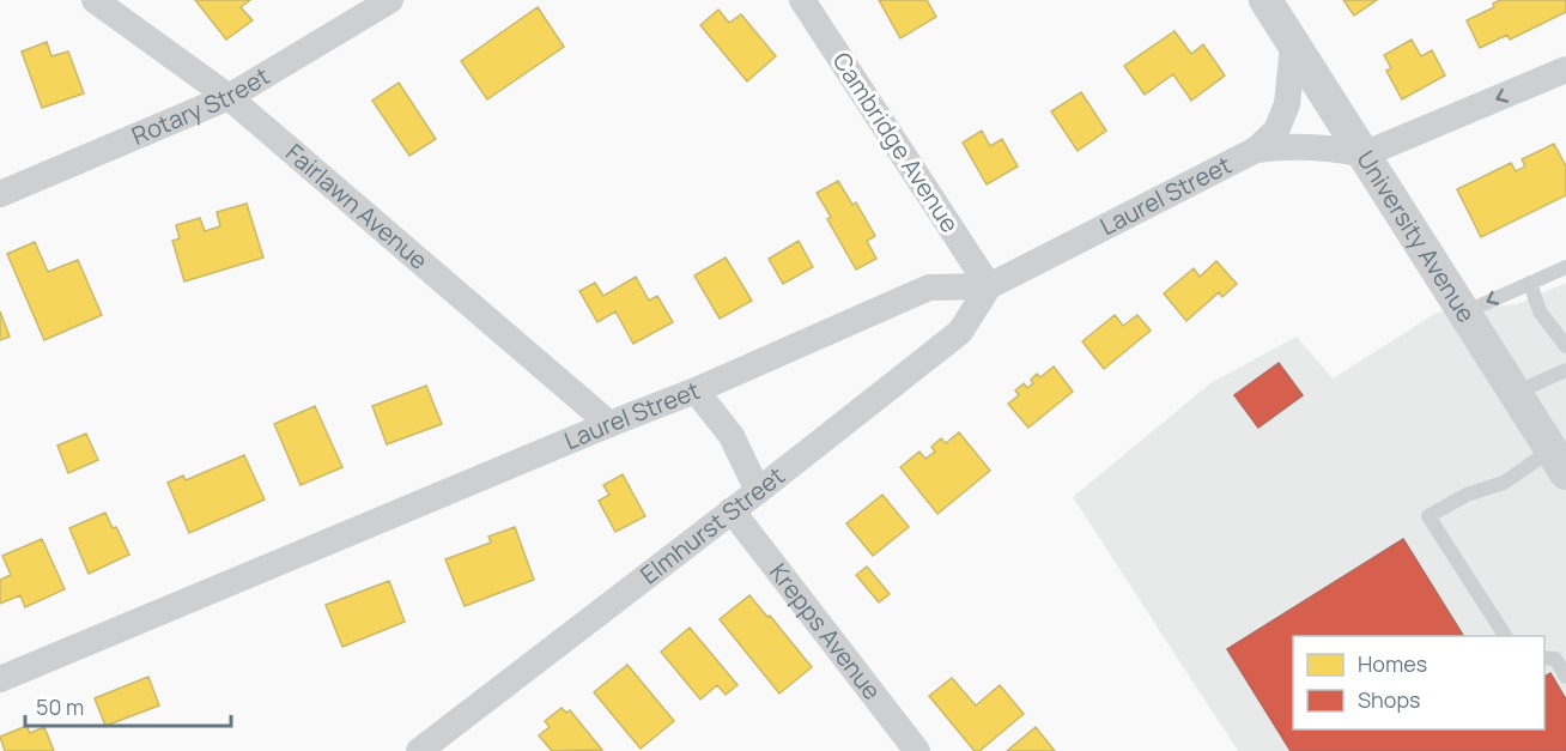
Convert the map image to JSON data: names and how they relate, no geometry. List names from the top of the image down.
{
  "streets": {
    "street": [
      "Rotary Street",
      "Cambridge Avenue",
      "Laurel Street",
      "Fairlawn Avenue",
      "University Avenue",
      "Elmhurst Street",
      "Krepps Avenue"
    ]
  },
  "crossings": [
    ["Rotary Street", "Fairlawn Avenue"],
    ["Cambridge Avenue", "Laurel Street"],
    ["Cambridge Avenue", "Elmhurst Street"],
    ["Laurel Street", "Fairlawn Avenue"],
    ["Laurel Street", "Elmhurst Street"],
    ["Elmhurst Street", "Krepps Avenue"]
  ],
  "legend": ["Homes", "Shops"],
  "scale_bar": "50 m"
}
